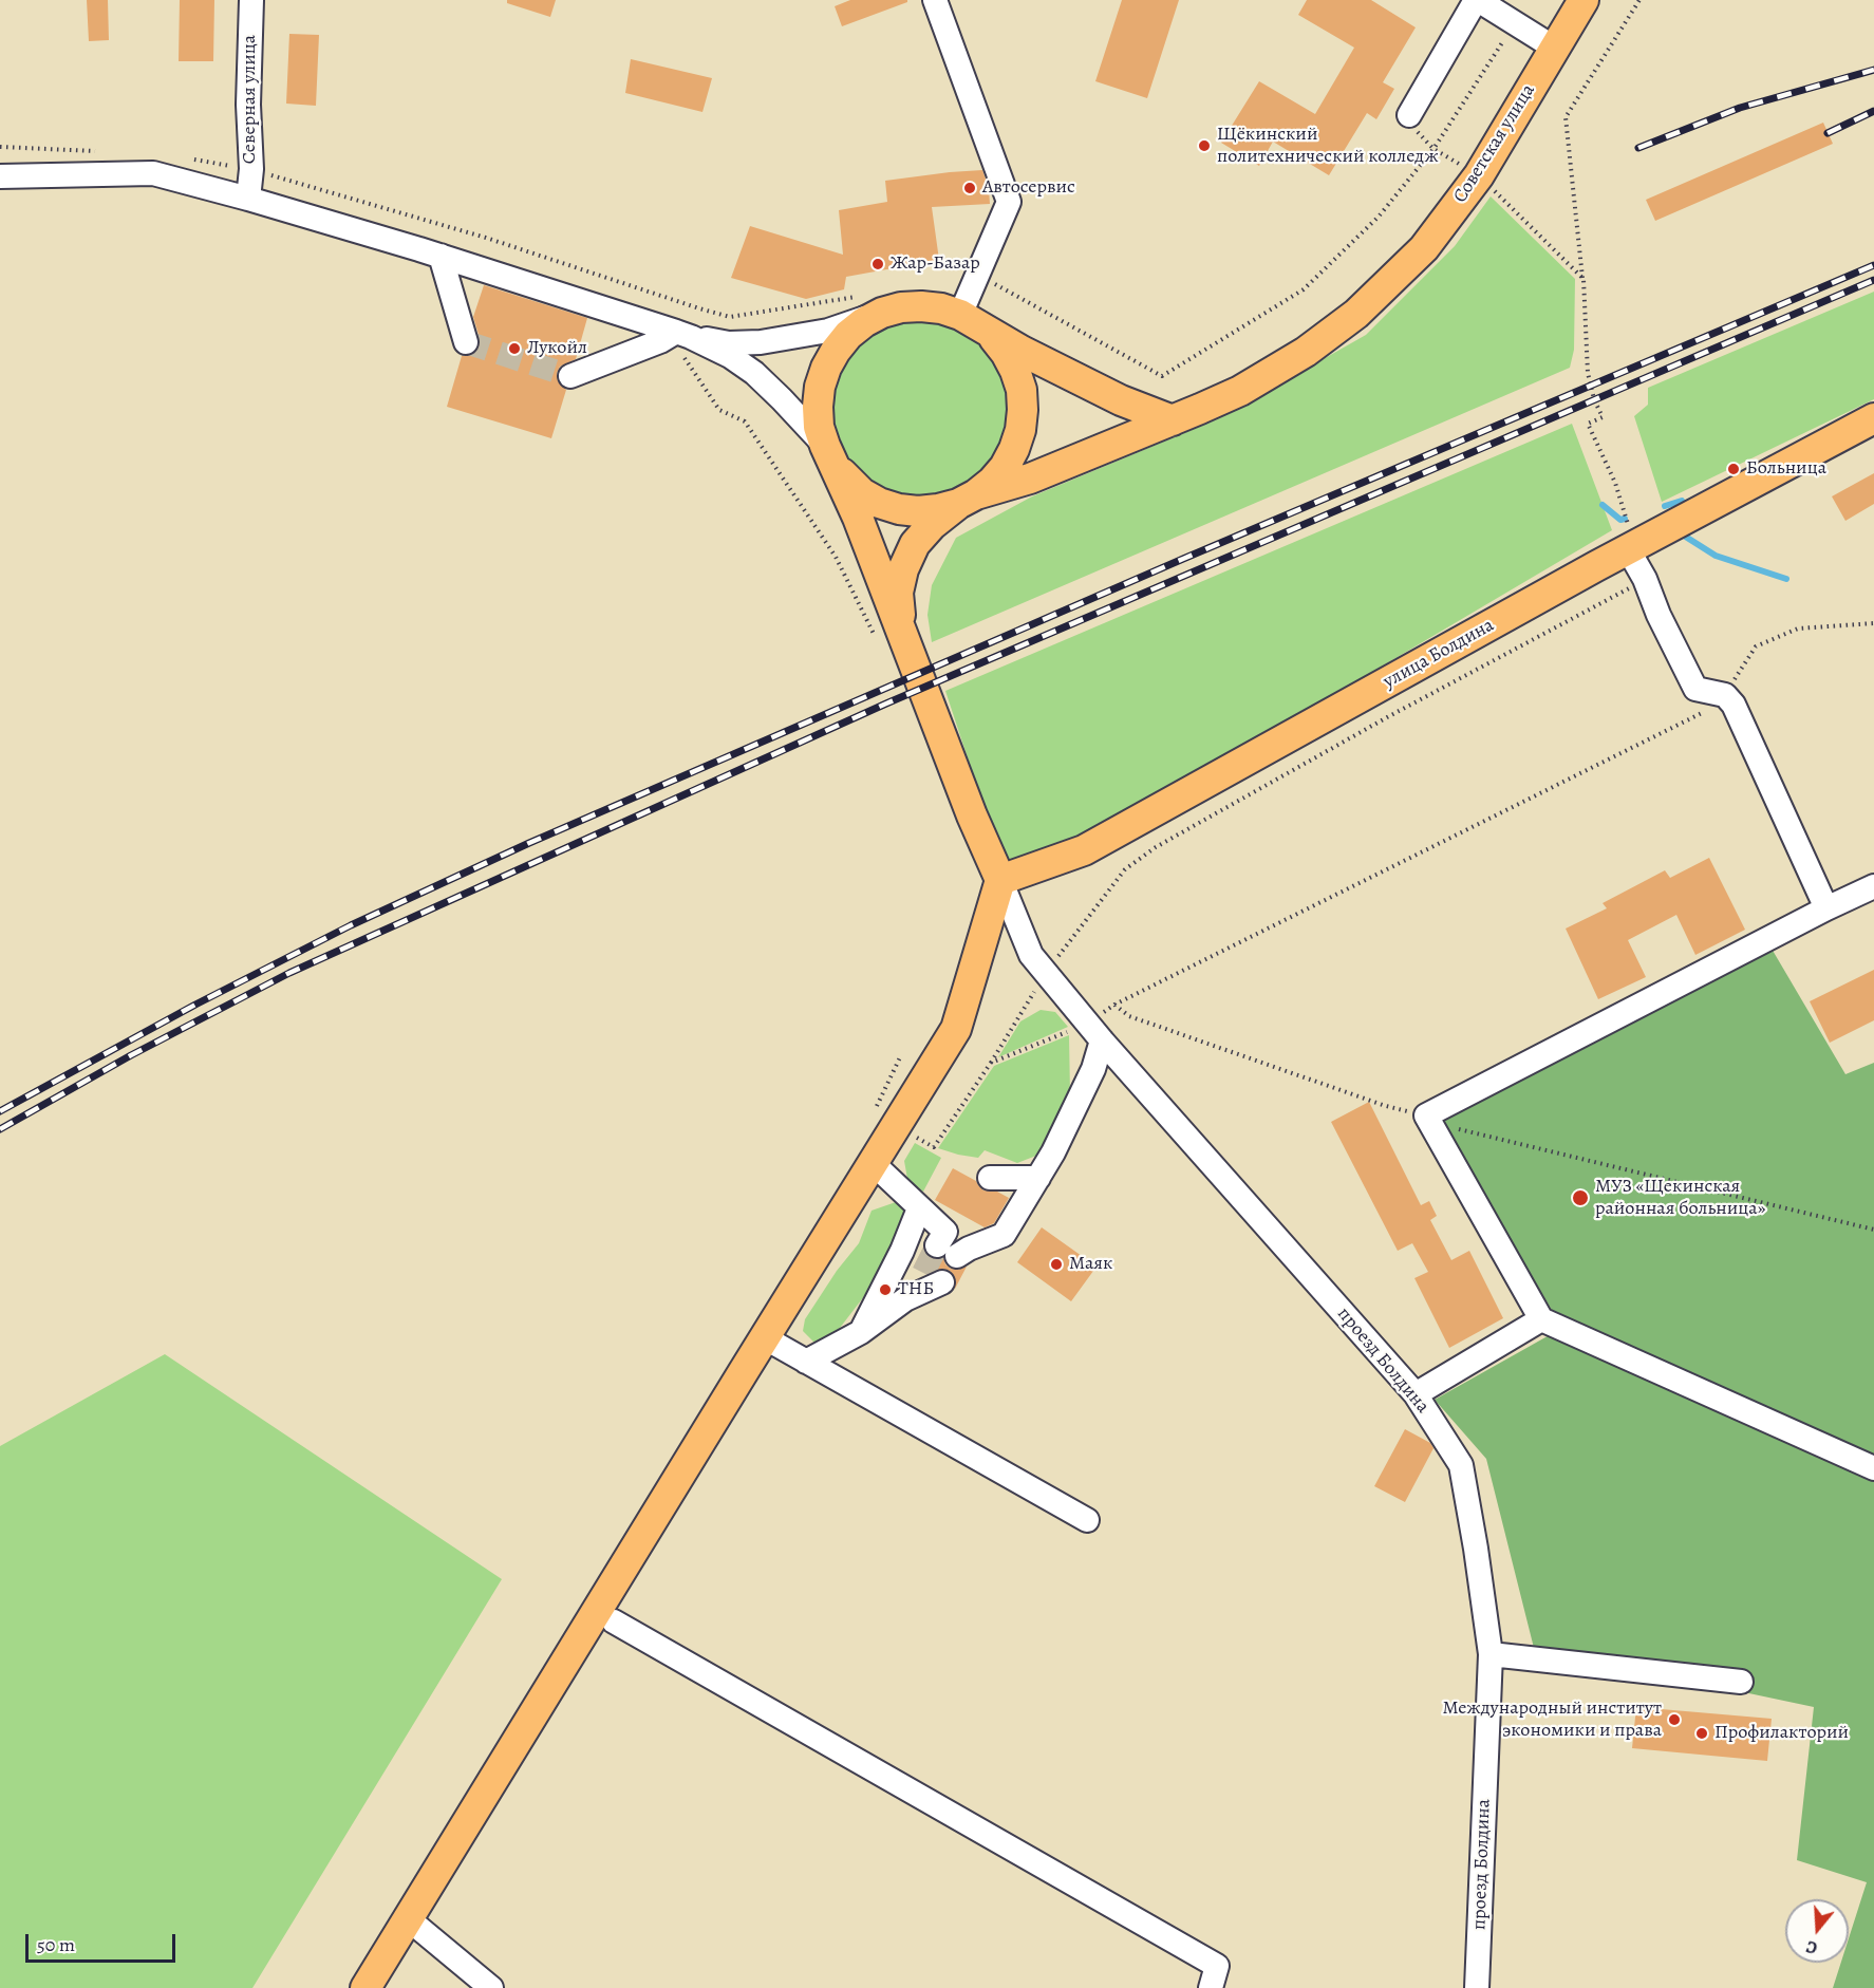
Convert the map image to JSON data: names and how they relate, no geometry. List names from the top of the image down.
{
  "streets": {
    "main road": ["Советская улица", "улица Болдина"],
    "street": ["Северная улица", "проезд Болдина"]
  },
  "crossings": [
    ["улица Болдина", "проезд Болдина"]
  ],
  "places": [
    "Щёкинский политехнический колледж",
    "Автосервис",
    "Жар-Базар",
    "Лукойл",
    "Больница",
    "МУЗ «Щекинская районная больница»",
    "Маяк",
    "ТНБ",
    "Международный институт экономики и права",
    "Профилакторий"
  ],
  "scale_bar": "50 m",
  "north": "bottom"
}
